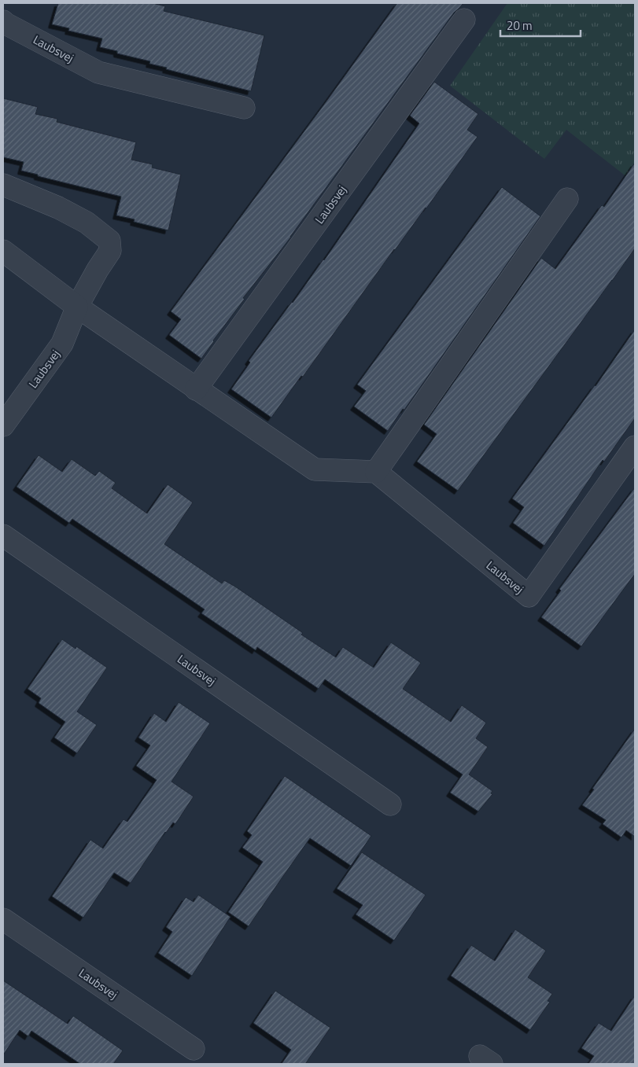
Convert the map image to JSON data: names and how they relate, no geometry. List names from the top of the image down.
{
  "streets": {
    "street": ["Laubsvej"]
  },
  "scale_bar": "20 m"
}
